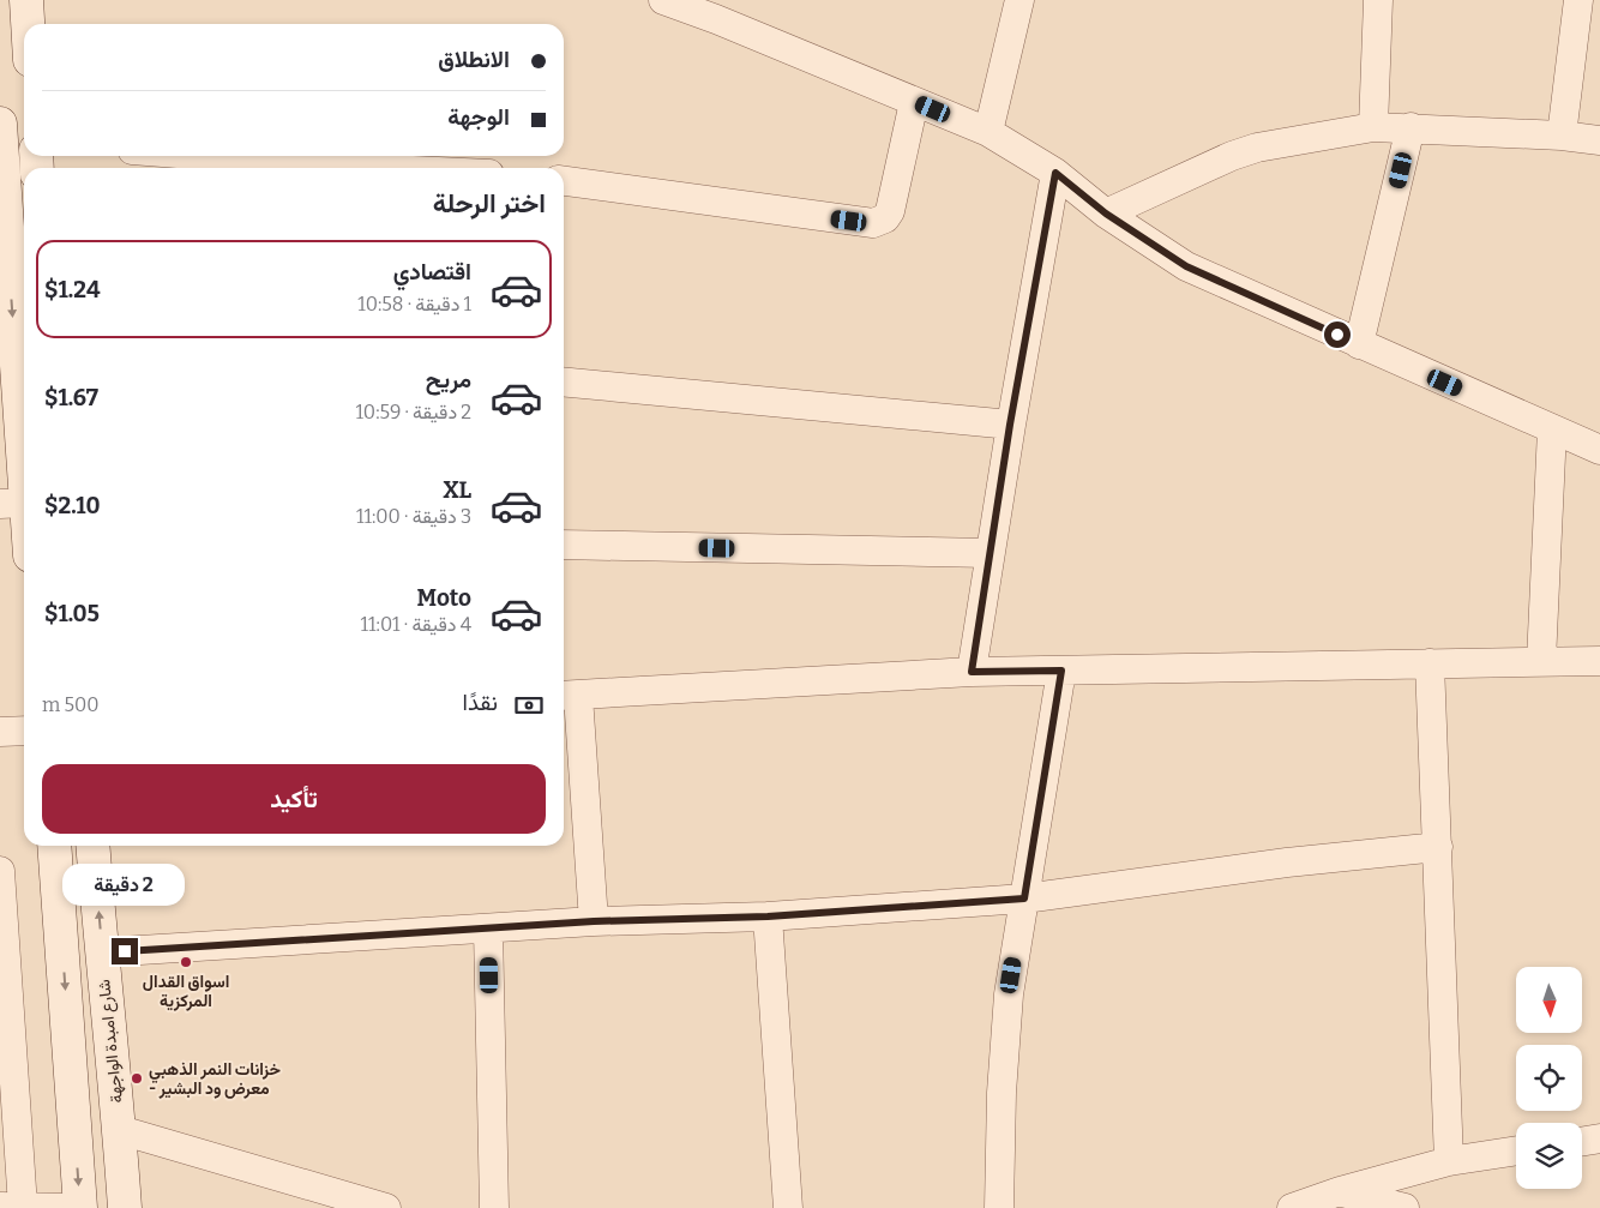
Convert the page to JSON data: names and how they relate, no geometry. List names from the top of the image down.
{
  "streets": {
    "main road": ["شارع امبدة الواجهة"]
  },
  "places": ["اسواق القدال المركزية", "خزانات النمر الذهبي - معرض ود البشير"],
  "north": "bottom",
  "page": {
    "banner": ["الانطلاق", "الوجهة"],
    "heading": "اختر الرحلة",
    "list": [
      {
        "name": "اقتصادي",
        "note": "1 دقيقة · 10:58",
        "value": "$1.24"
      },
      {
        "name": "مريح",
        "note": "2 دقيقة · 10:59",
        "value": "$1.67"
      },
      {
        "name": "XL",
        "note": "3 دقيقة · 11:00",
        "value": "$2.10"
      },
      {
        "name": "Moto",
        "note": "4 دقيقة · 11:01",
        "value": "$1.05"
      }
    ],
    "pay": ["نقدًا", "500 m"],
    "buttons": "تأكيد",
    "bubble": "2 دقيقة"
  }
}
